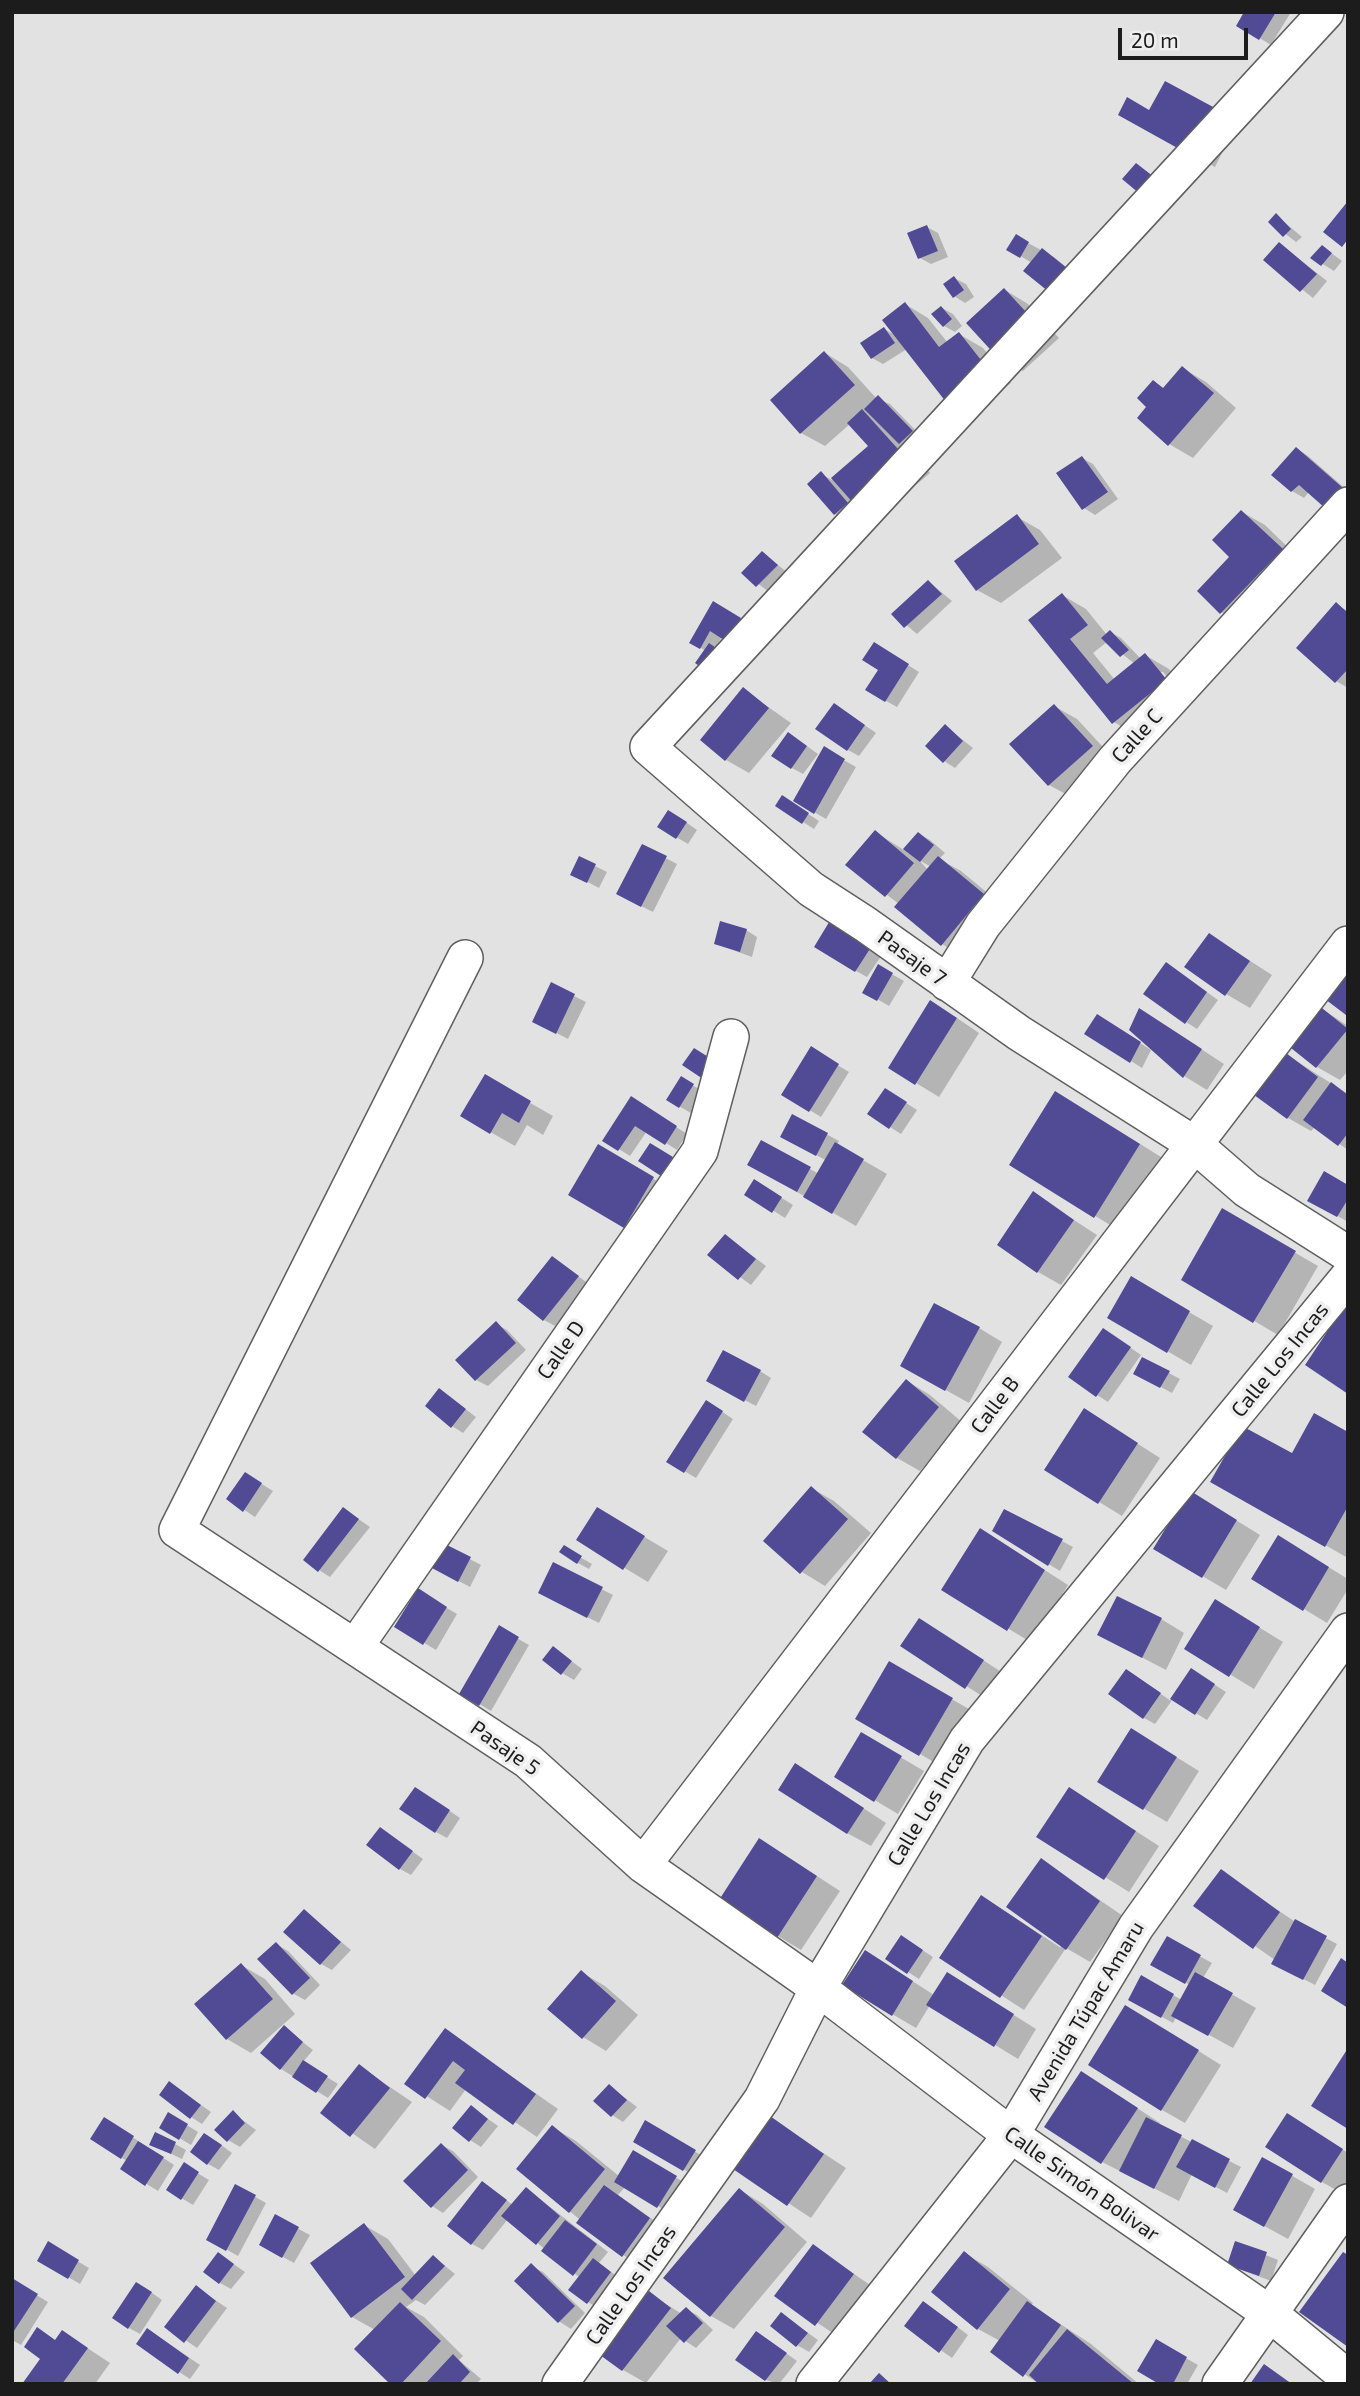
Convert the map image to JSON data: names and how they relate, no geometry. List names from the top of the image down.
{
  "streets": {
    "street": [
      "Calle C",
      "Pasaje 7",
      "Calle D",
      "Calle Los Incas",
      "Calle B",
      "Pasaje 5",
      "Avenida Túpac Amaru",
      "Calle Simón Bolivar"
    ]
  },
  "crossings": [
    ["Calle C", "Pasaje 7"],
    ["Pasaje 7", "Calle B"],
    ["Calle D", "Pasaje 5"],
    ["Calle Los Incas", "Pasaje 5"],
    ["Calle Los Incas", "Calle Simón Bolivar"],
    ["Calle B", "Pasaje 5"],
    ["Pasaje 5", "Calle Simón Bolivar"],
    ["Avenida Túpac Amaru", "Calle Simón Bolivar"]
  ],
  "scale_bar": "20 m"
}
